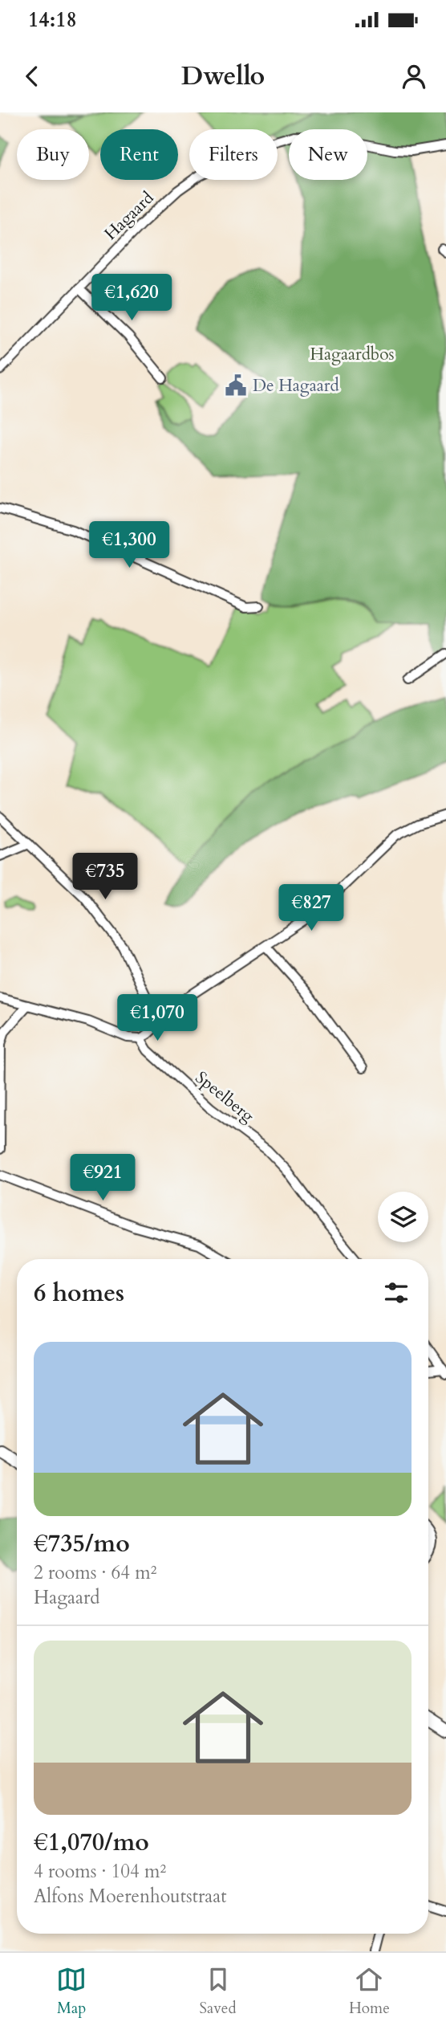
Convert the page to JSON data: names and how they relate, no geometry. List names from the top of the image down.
{
  "streets": {
    "street": ["Hagaard", "Speelberg"]
  },
  "parks": ["Hagaardbos"],
  "places": {
    "public building": ["De Hagaard"]
  },
  "page": {
    "status": "14:18",
    "header": "Dwello",
    "chip": [
      "Buy",
      "Rent",
      "Filters",
      "New"
    ],
    "price": [
      "€1,620",
      "€1,300",
      "€735",
      "€827",
      "€1,070",
      "€921"
    ],
    "heading": "6 homes",
    "list": [
      {
        "name": "€735/mo",
        "note": "2 rooms · 64 m² · Hagaard"
      },
      {
        "name": "€1,070/mo",
        "note": "4 rooms · 104 m² · Alfons Moerenhoutstraat"
      }
    ],
    "tabs": ["Map", "Saved", "Home"]
  }
}
